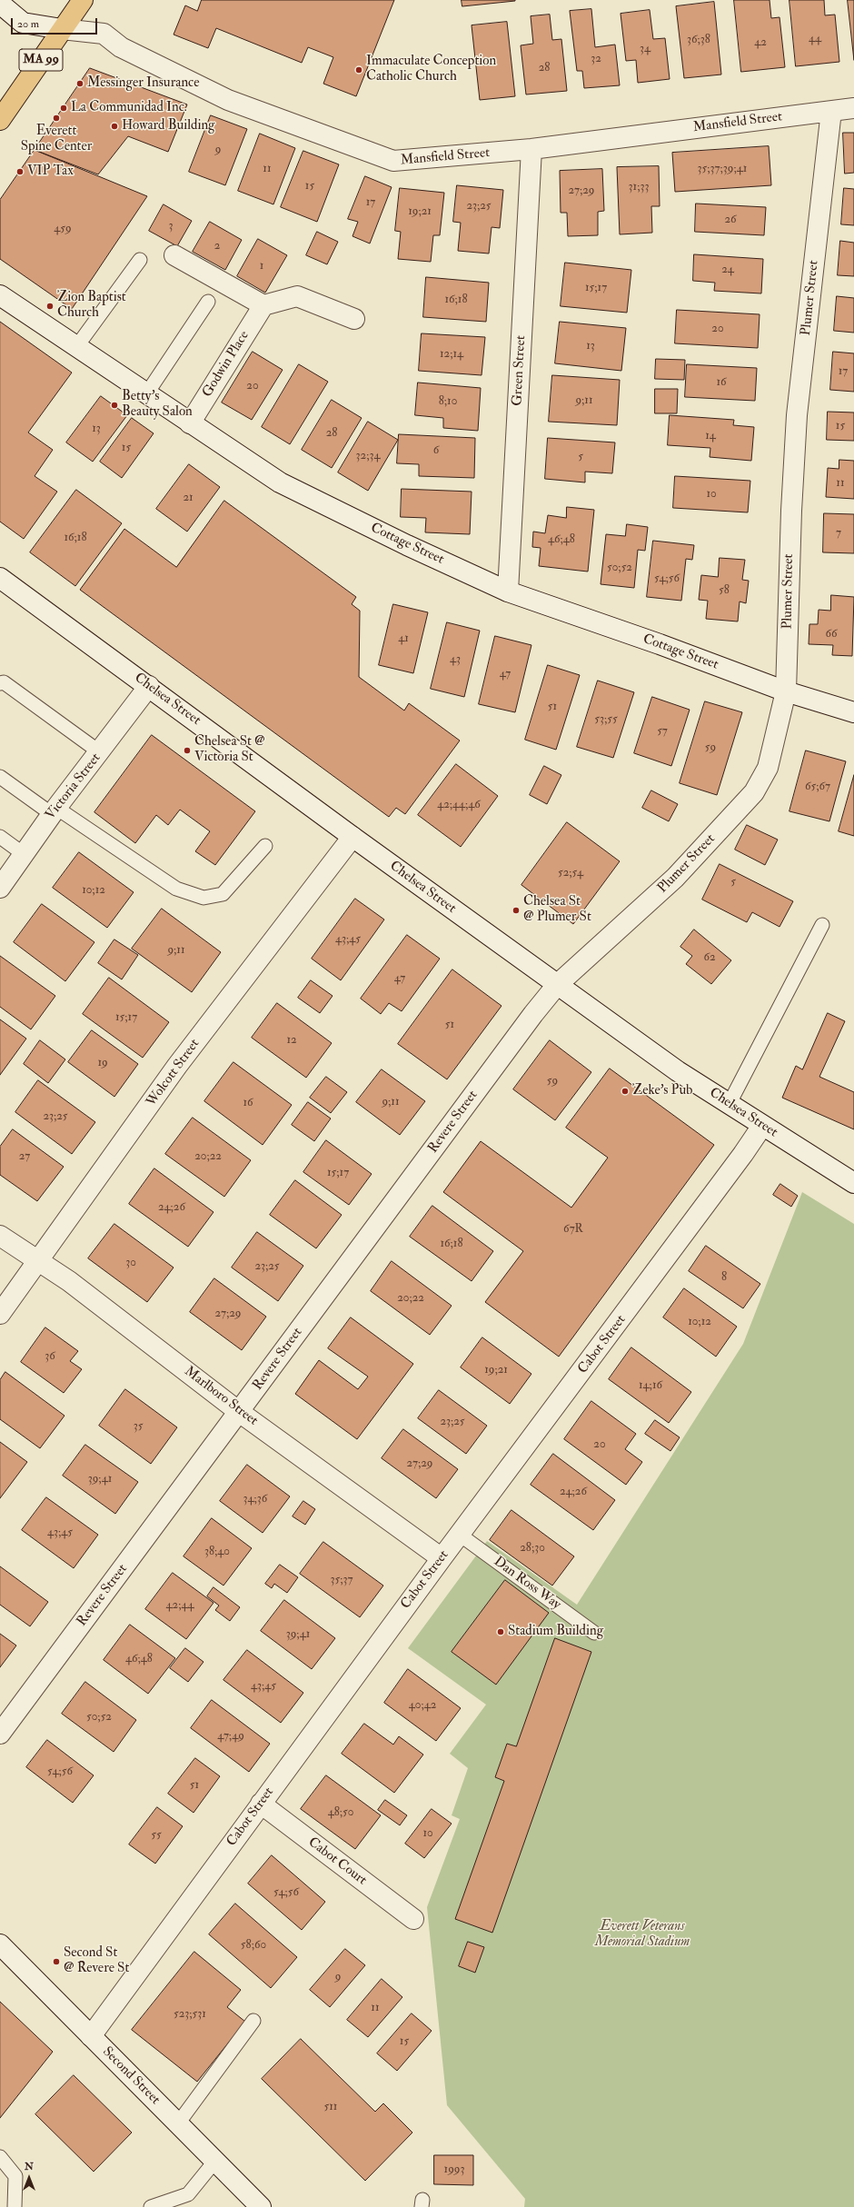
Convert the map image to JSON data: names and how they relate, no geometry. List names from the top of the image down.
{
  "streets": {
    "main road": ["MA 99"],
    "street": [
      "Mansfield Street",
      "Plumer Street",
      "Godwin Place",
      "Green Street",
      "Cottage Street",
      "Chelsea Street",
      "Victoria Street",
      "Wolcott Street",
      "Revere Street",
      "Cabot Street",
      "Marlboro Street",
      "Cabot Court",
      "Second Street"
    ],
    "lane": ["Dan Ross Way"]
  },
  "crossings": [
    ["MA 99", "Mansfield Street"],
    ["Mansfield Street", "Plumer Street"],
    ["Mansfield Street", "Green Street"],
    ["Plumer Street", "Cottage Street"],
    ["Plumer Street", "Chelsea Street"],
    ["Plumer Street", "Revere Street"],
    ["Godwin Place", "Cottage Street"],
    ["Green Street", "Cottage Street"],
    ["Chelsea Street", "Victoria Street"],
    ["Chelsea Street", "Wolcott Street"],
    ["Chelsea Street", "Revere Street"],
    ["Chelsea Street", "Cabot Street"],
    ["Wolcott Street", "Marlboro Street"],
    ["Revere Street", "Marlboro Street"],
    ["Cabot Street", "Marlboro Street"],
    ["Cabot Street", "Dan Ross Way"],
    ["Cabot Street", "Cabot Court"],
    ["Cabot Street", "Second Street"]
  ],
  "parks": ["Everett Veterans Memorial Stadium"],
  "places": [
    "Immaculate Conception Catholic Church",
    "Messinger Insurance",
    "La Communidad Inc.",
    "Everett Spine Center",
    "Howard Building",
    "VIP Tax",
    "Zion Baptist Church",
    "Betty's Beauty Salon",
    "Chelsea St @ Victoria St",
    "Chelsea St @ Plumer St",
    "Zeke's Pub",
    "Stadium Building",
    "Second St @ Revere St"
  ],
  "house_numbers": [
    "44",
    "36;38",
    "42",
    "34",
    "32",
    "28",
    "9",
    "11",
    "35;37;39;41",
    "15",
    "31;33",
    "27;29",
    "17",
    "23;25",
    "19;21",
    "26",
    "3",
    "459",
    "2",
    "1",
    "24",
    "15;17",
    "16;18",
    "20",
    "13",
    "12;14",
    "17",
    "16",
    "20",
    "9;11",
    "8;10",
    "15",
    "13",
    "28",
    "14",
    "15",
    "6",
    "32;34",
    "5",
    "11",
    "10",
    "21",
    "7",
    "16;18",
    "46;48",
    "50;52",
    "54;56",
    "58",
    "66",
    "41",
    "43",
    "47",
    "51",
    "53;55",
    "57",
    "59",
    "65;67",
    "42;44;46",
    "52;54",
    "5",
    "10;12",
    "43;45",
    "9;11",
    "62",
    "47",
    "15;17",
    "51",
    "12",
    "19",
    "59",
    "9;11",
    "16",
    "23;25",
    "27",
    "20;22",
    "15;17",
    "24;26",
    "67R",
    "16;18",
    "30",
    "23;25",
    "8",
    "20;22",
    "27;29",
    "10;12",
    "36",
    "19;21",
    "14;16",
    "23;25",
    "35",
    "20",
    "27;29",
    "39;41",
    "24;26",
    "34;36",
    "43;45",
    "28;30",
    "38;40",
    "35;37",
    "42;44",
    "39;41",
    "46;48",
    "43;45",
    "40;42",
    "50;52",
    "47;49",
    "54;56",
    "51",
    "48;50",
    "10",
    "55",
    "54;56",
    "58;60",
    "9",
    "11",
    "523;531",
    "15",
    "511",
    "1993"
  ],
  "scale_bar": "20 m",
  "north": "top"
}
